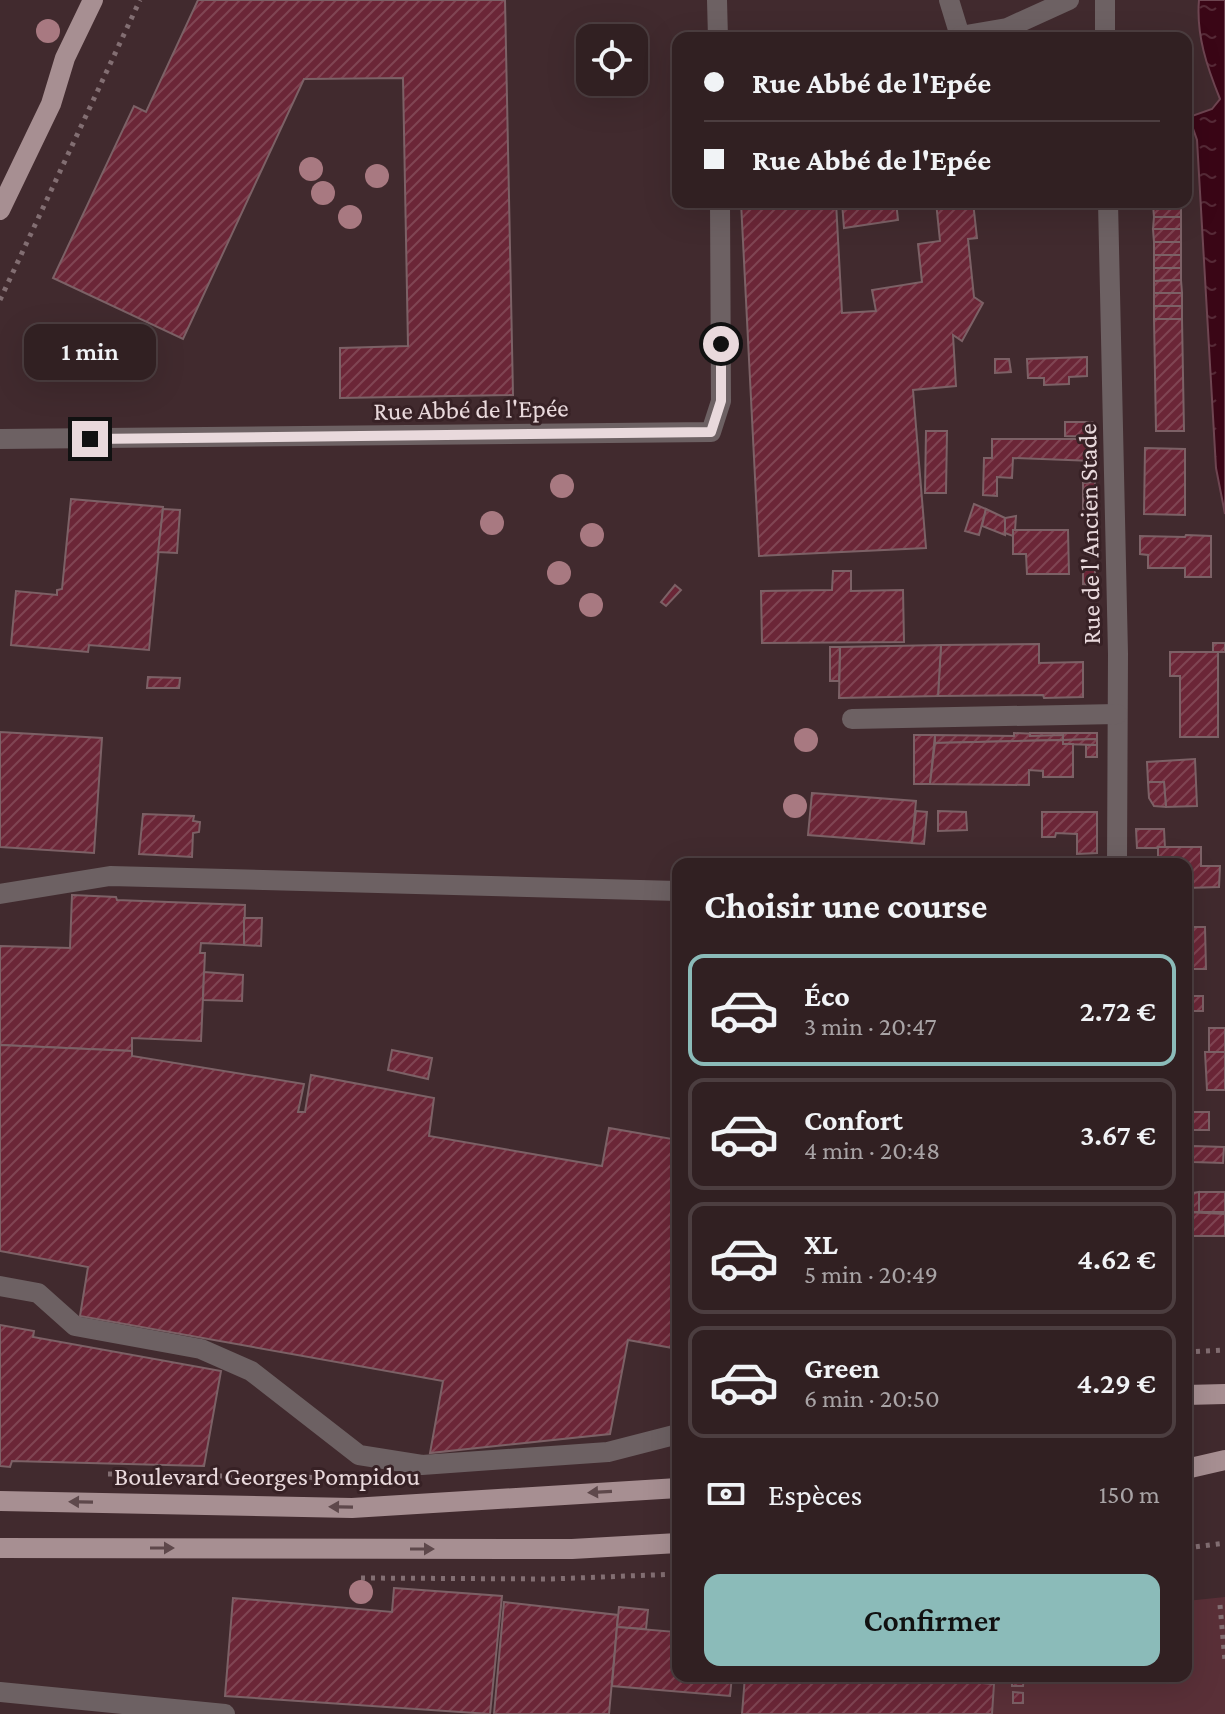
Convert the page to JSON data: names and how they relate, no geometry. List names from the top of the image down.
{
  "streets": {
    "main road": ["Boulevard Georges Pompidou"],
    "street": ["Rue Abbé de l'Epée", "Rue de l'Ancien Stade"]
  },
  "page": {
    "banner": ["Rue Abbé de l'Epée", "Rue Abbé de l'Epée"],
    "bubble": "1 min",
    "heading": "Choisir une course",
    "list": [
      {
        "name": "Éco",
        "note": "3 min · 20:47",
        "value": "2.72 €"
      },
      {
        "name": "Confort",
        "note": "4 min · 20:48",
        "value": "3.67 €"
      },
      {
        "name": "XL",
        "note": "5 min · 20:49",
        "value": "4.62 €"
      },
      {
        "name": "Green",
        "note": "6 min · 20:50",
        "value": "4.29 €"
      }
    ],
    "pay": ["Espèces", "150 m"],
    "buttons": "Confirmer"
  }
}
